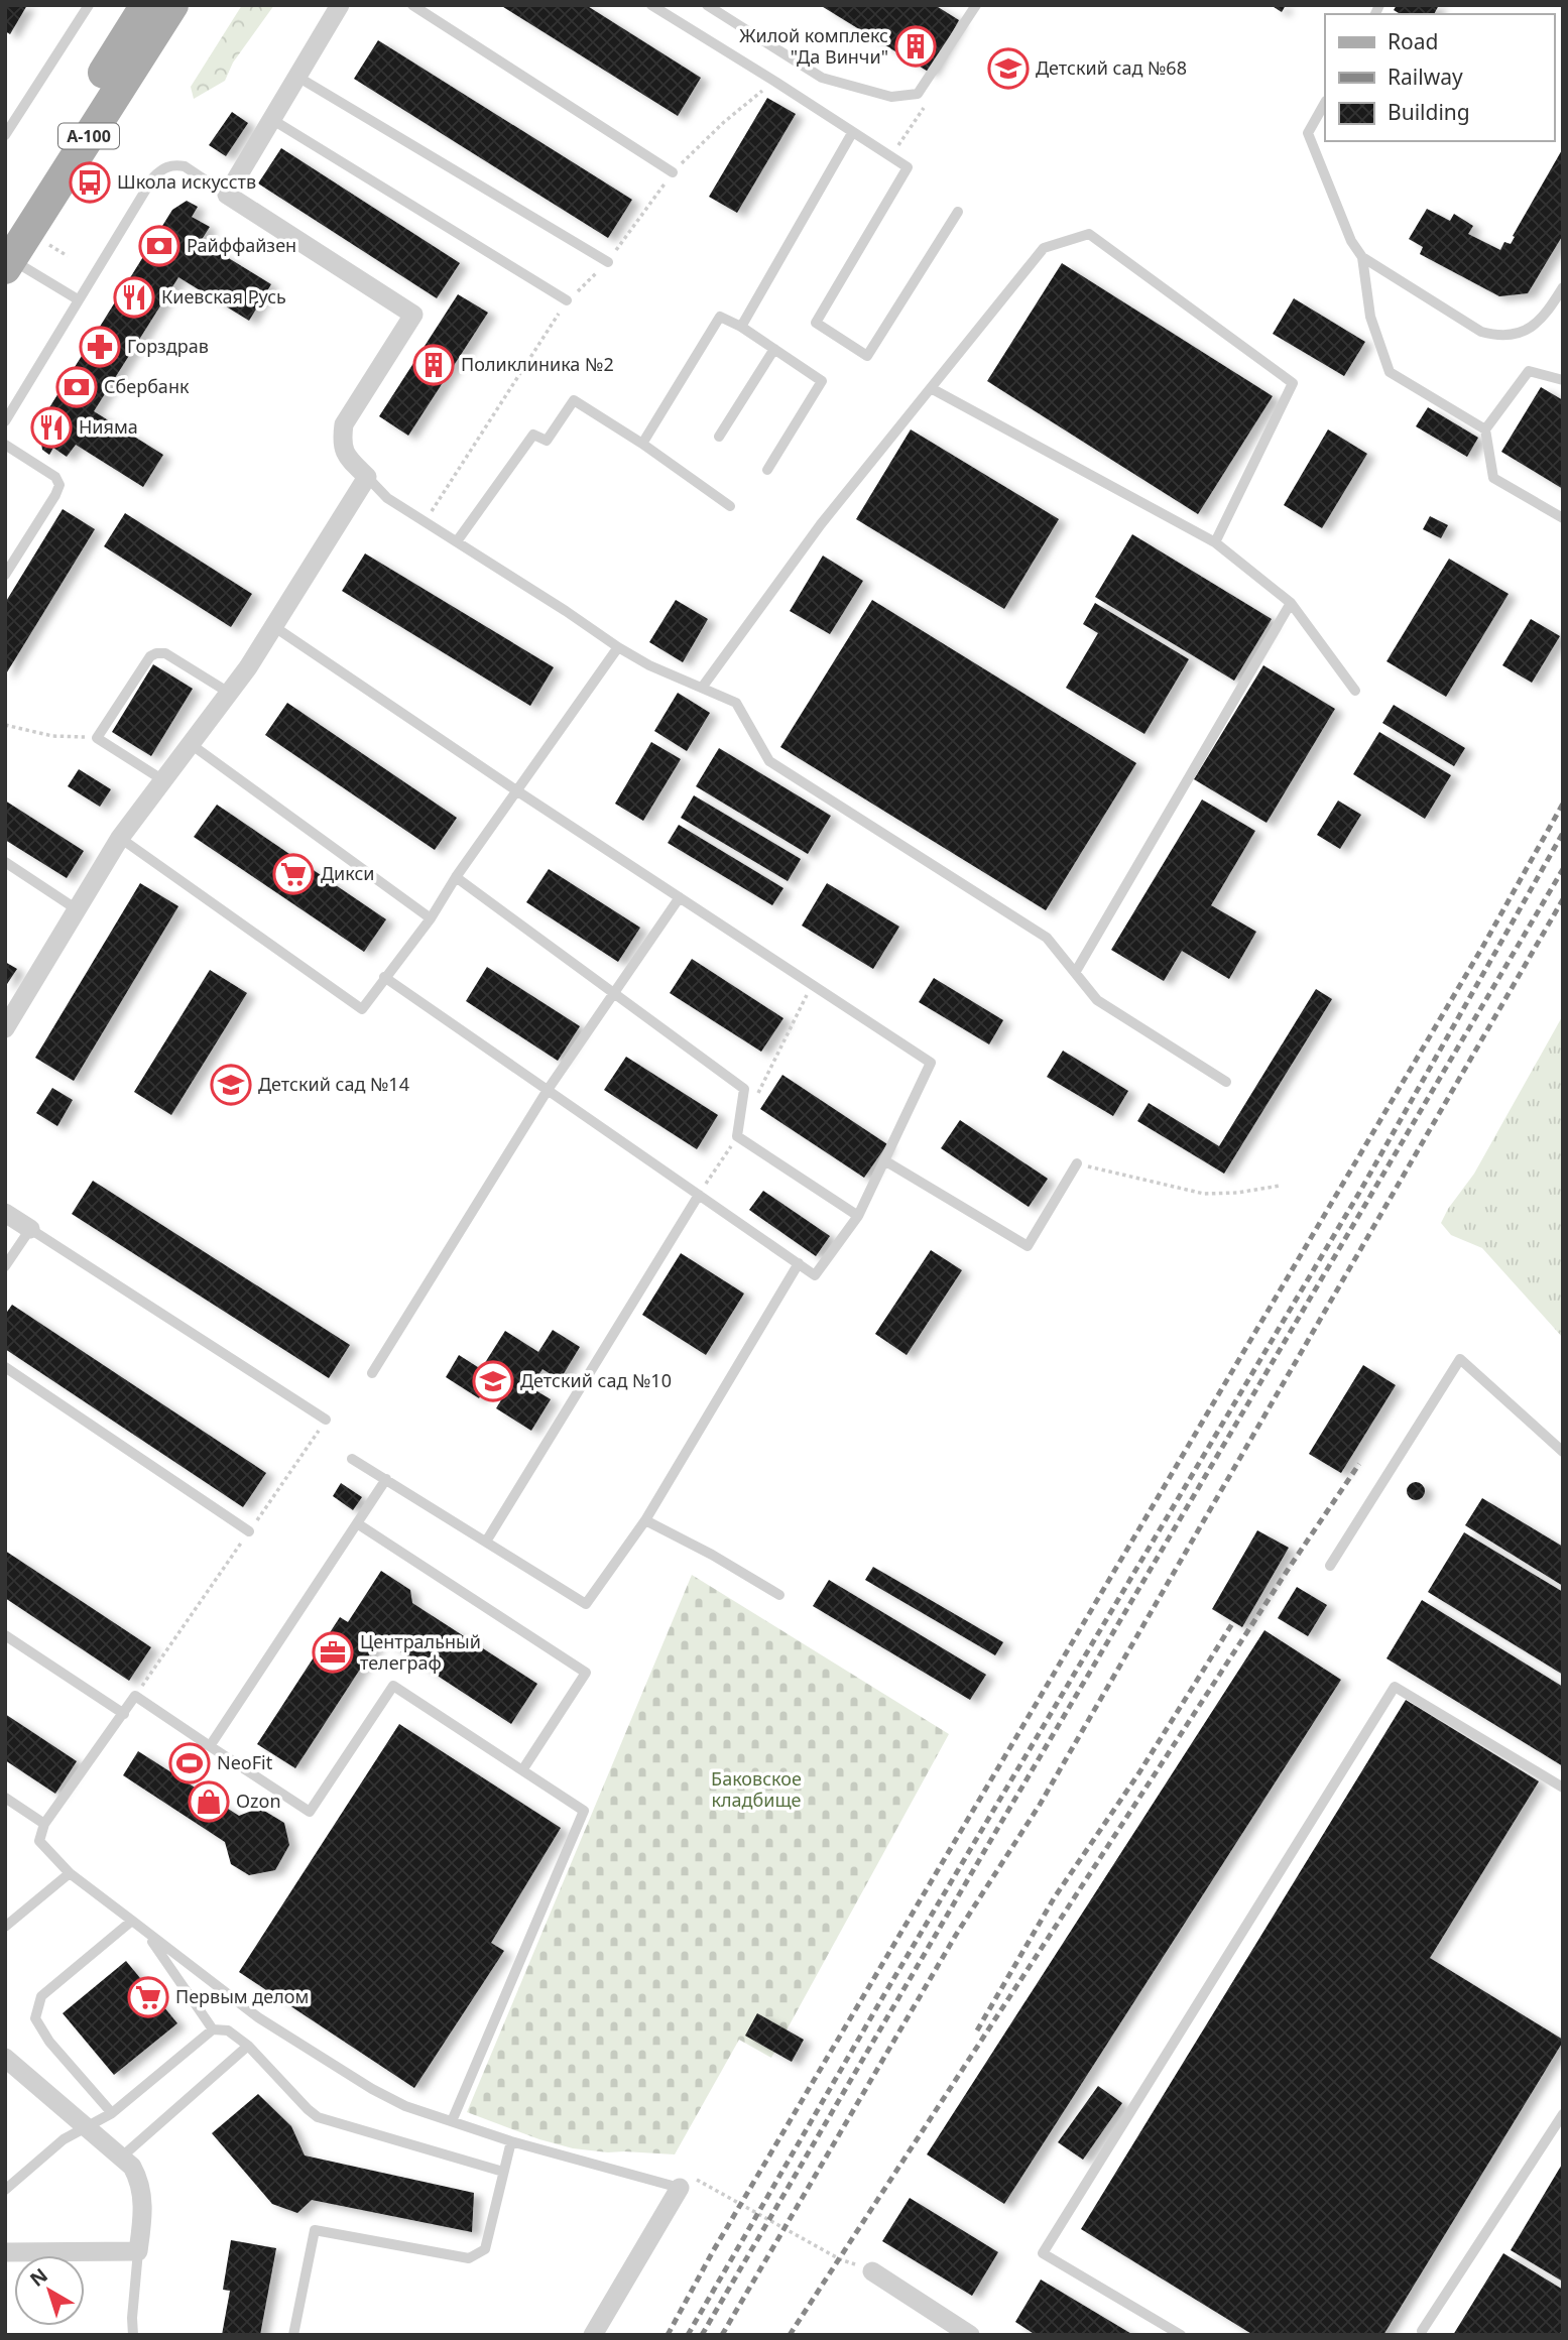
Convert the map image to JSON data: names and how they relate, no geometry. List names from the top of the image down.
{
  "streets": {
    "main road": ["А-100"]
  },
  "parks": ["Баковское кладбище"],
  "places": {
    "building": ["Жилой комплекс \"Да Винчи\"", "Поликлиника №2"],
    "school or university": ["Детский сад №68", "Детский сад №14", "Детский сад №10"],
    "bus stop": ["Школа искусств"],
    "bank": ["Райффайзен", "Сбербанк"],
    "restaurant": ["Киевская Русь", "Нияма"],
    "pharmacy": ["Горздрав"],
    "supermarket": ["Дикси", "Первым делом"],
    "office": ["Центральный телеграф"],
    "sports": ["NeoFit"],
    "shop": ["Ozon"]
  },
  "legend": ["Road", "Railway", "Building"],
  "north": "top left"
}
